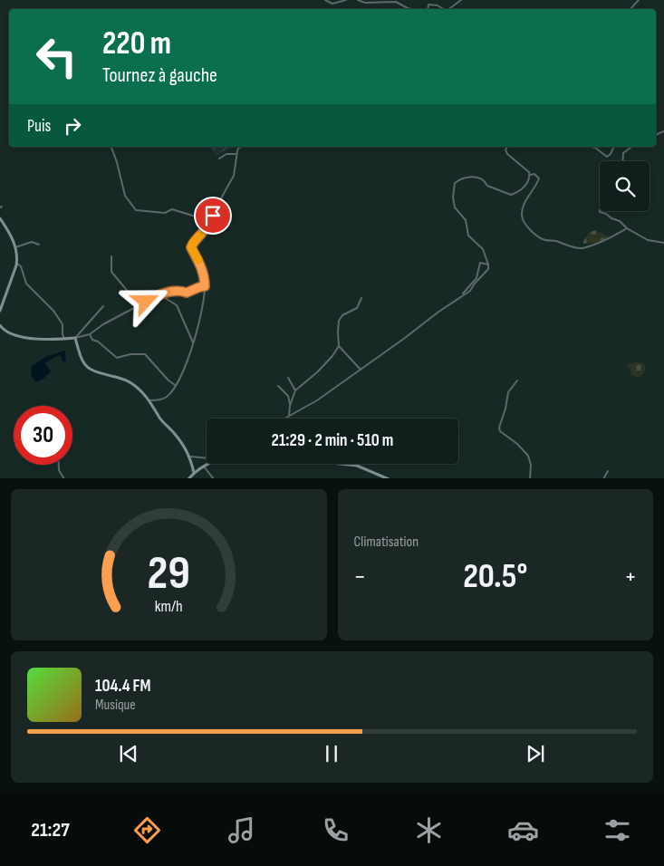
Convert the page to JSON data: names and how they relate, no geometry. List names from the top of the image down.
{
  "page": {
    "turn": ["220 m", "Tournez à gauche"],
    "then": "Puis",
    "limit": "30",
    "trip": "21:29 · 2 min · 510 m",
    "tile": "Climatisation",
    "heat": ["−", "20.5°", "+"],
    "song": ["104.4 FM", "Musique"],
    "tabs": "21:27",
    "gauge": ["29", "km/h"]
  }
}
